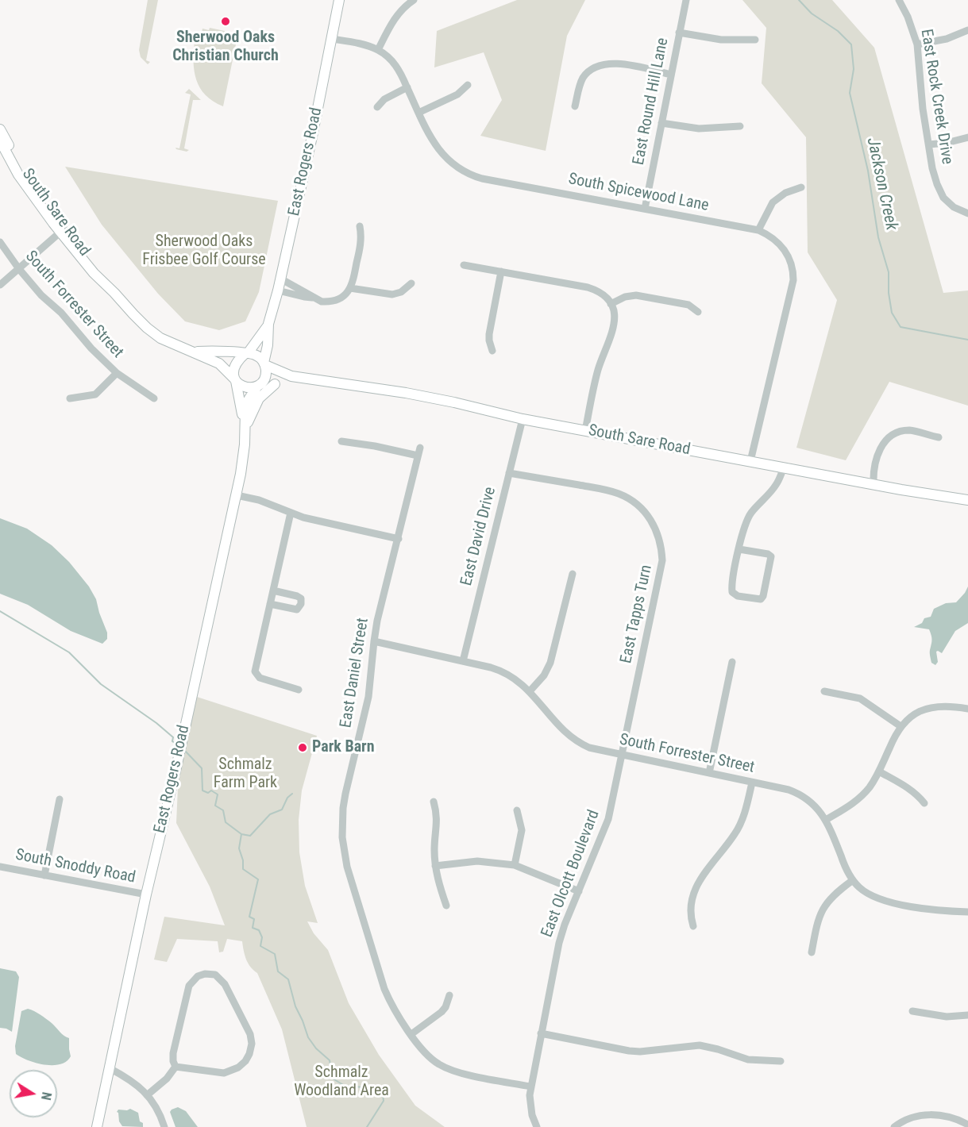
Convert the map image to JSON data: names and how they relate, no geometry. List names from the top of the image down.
{
  "streets": {
    "main road": ["East Rogers Road", "South Sare Road"],
    "street": [
      "East Rock Creek Drive",
      "East Round Hill Lane",
      "South Spicewood Lane",
      "South Forrester Street",
      "East David Drive",
      "East Tapps Turn",
      "East Daniel Street",
      "South Snoddy Road",
      "East Olcott Boulevard"
    ]
  },
  "crossings": [
    ["East Round Hill Lane", "South Spicewood Lane"],
    ["East Rogers Road", "South Spicewood Lane"],
    ["East Rogers Road", "South Sare Road"],
    ["East Rogers Road", "South Snoddy Road"],
    ["South Spicewood Lane", "South Sare Road"],
    ["South Sare Road", "East David Drive"],
    ["South Forrester Street", "East David Drive"],
    ["South Forrester Street", "East Tapps Turn"],
    ["South Forrester Street", "East Daniel Street"],
    ["South Forrester Street", "East Olcott Boulevard"],
    ["East David Drive", "East Tapps Turn"],
    ["East Tapps Turn", "East Olcott Boulevard"],
    ["East Daniel Street", "East Olcott Boulevard"]
  ],
  "water": ["Jackson Creek"],
  "parks": ["Sherwood Oaks Frisbee Golf Course", "Schmalz Farm Park", "Schmalz Woodland Area"],
  "places": ["Sherwood Oaks Christian Church", "Park Barn"],
  "north": "right"
}
